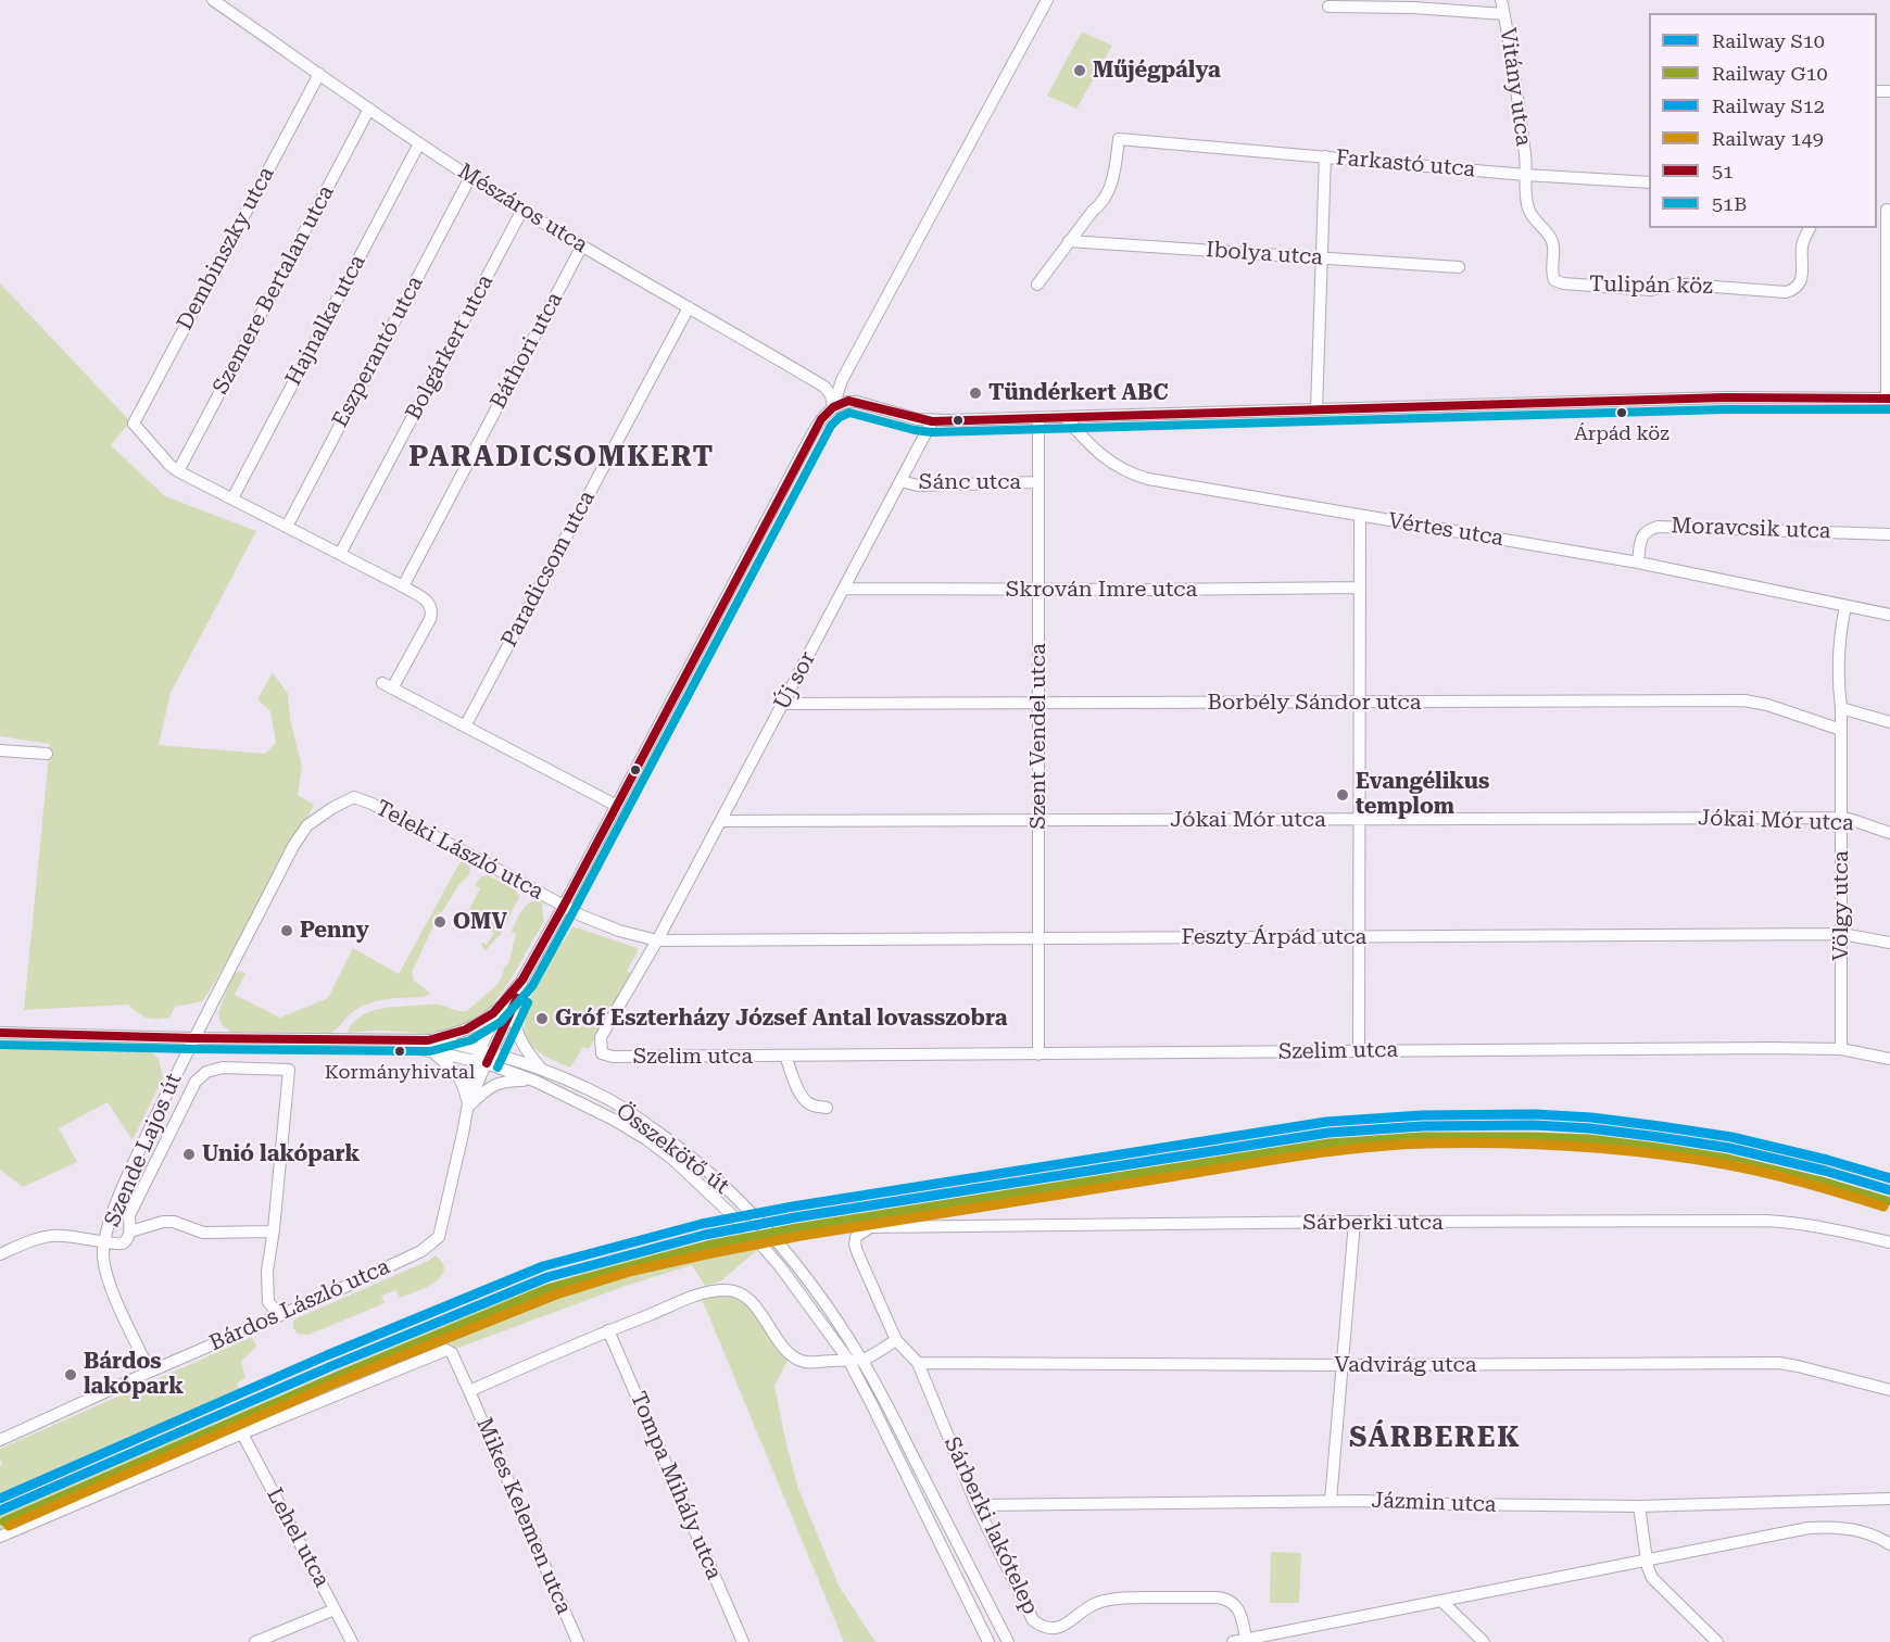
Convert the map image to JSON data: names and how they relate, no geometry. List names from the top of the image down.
{
  "streets": {
    "street": [
      "Vitány utca",
      "Farkastó utca",
      "Mészáros utca",
      "Dembinszky utca",
      "Ibolya utca",
      "Tulipán köz",
      "Szemere Bertalan utca",
      "Hajnalka utca",
      "Bolgárkert utca",
      "Báthori utca",
      "Eszperantó utca",
      "Sánc utca",
      "Moravcsik utca",
      "Vértes utca",
      "Paradicsom utca",
      "Skrován Imre utca",
      "Új sor",
      "Borbély Sándor utca",
      "Szent Vendel utca",
      "Jókai Mór utca",
      "Teleki László utca",
      "Völgy utca",
      "Feszty Árpád utca",
      "Szelim utca",
      "Összekötő út",
      "Szende Lajos út",
      "Sárberki utca",
      "Bárdos László utca",
      "Vadvirág utca",
      "Tompa Mihály utca",
      "Jázmin utca",
      "Mikes Kelemen utca",
      "Sárberki lakótelep",
      "Lehel utca"
    ]
  },
  "crossings": [
    ["Vitány utca", "Farkastó utca"],
    ["Vitány utca", "Tulipán köz"],
    ["Farkastó utca", "Ibolya utca"],
    ["Farkastó utca", "Tulipán köz"],
    ["Mészáros utca", "Dembinszky utca"],
    ["Mészáros utca", "Szemere Bertalan utca"],
    ["Mészáros utca", "Hajnalka utca"],
    ["Mészáros utca", "Bolgárkert utca"],
    ["Mészáros utca", "Báthori utca"],
    ["Mészáros utca", "Eszperantó utca"],
    ["Mészáros utca", "Paradicsom utca"],
    ["Mészáros utca", "Bárdos László utca"],
    ["Dembinszky utca", "Szemere Bertalan utca"],
    ["Sánc utca", "Új sor"],
    ["Sánc utca", "Szent Vendel utca"],
    ["Moravcsik utca", "Vértes utca"],
    ["Vértes utca", "Völgy utca"],
    ["Skrován Imre utca", "Új sor"],
    ["Skrován Imre utca", "Szent Vendel utca"],
    ["Új sor", "Borbély Sándor utca"],
    ["Új sor", "Jókai Mór utca"],
    ["Új sor", "Teleki László utca"],
    ["Új sor", "Feszty Árpád utca"],
    ["Új sor", "Szelim utca"],
    ["Borbély Sándor utca", "Szent Vendel utca"],
    ["Borbély Sándor utca", "Völgy utca"],
    ["Szent Vendel utca", "Jókai Mór utca"],
    ["Szent Vendel utca", "Feszty Árpád utca"],
    ["Szent Vendel utca", "Szelim utca"],
    ["Jókai Mór utca", "Völgy utca"],
    ["Teleki László utca", "Feszty Árpád utca"],
    ["Teleki László utca", "Szende Lajos út"],
    ["Teleki László utca", "Bárdos László utca"],
    ["Völgy utca", "Feszty Árpád utca"],
    ["Völgy utca", "Szelim utca"],
    ["Összekötő út", "Bárdos László utca"],
    ["Szende Lajos út", "Bárdos László utca"],
    ["Sárberki utca", "Sárberki lakótelep"],
    ["Vadvirág utca", "Sárberki lakótelep"],
    ["Jázmin utca", "Sárberki lakótelep"],
    ["Mikes Kelemen utca", "Lehel utca"]
  ],
  "districts": ["PARADICSOMKERT", "SÁRBEREK"],
  "places": [
    "Műjégpálya",
    "Tündérkert ABC",
    "Árpád köz",
    "Evangélikus templom",
    "OMV",
    "Penny",
    "Gróf Eszterházy József Antal lovasszobra",
    "Kormányhivatal",
    "Unió lakópark",
    "Bárdos lakópark"
  ],
  "lines": [
    "transit line 51",
    "transit line 51B",
    "rail line S12",
    "rail line S10",
    "rail line G10",
    "rail line 149"
  ],
  "legend": [
    "Railway S10",
    "Railway G10",
    "Railway S12",
    "Railway 149",
    "51",
    "51B"
  ]
}
